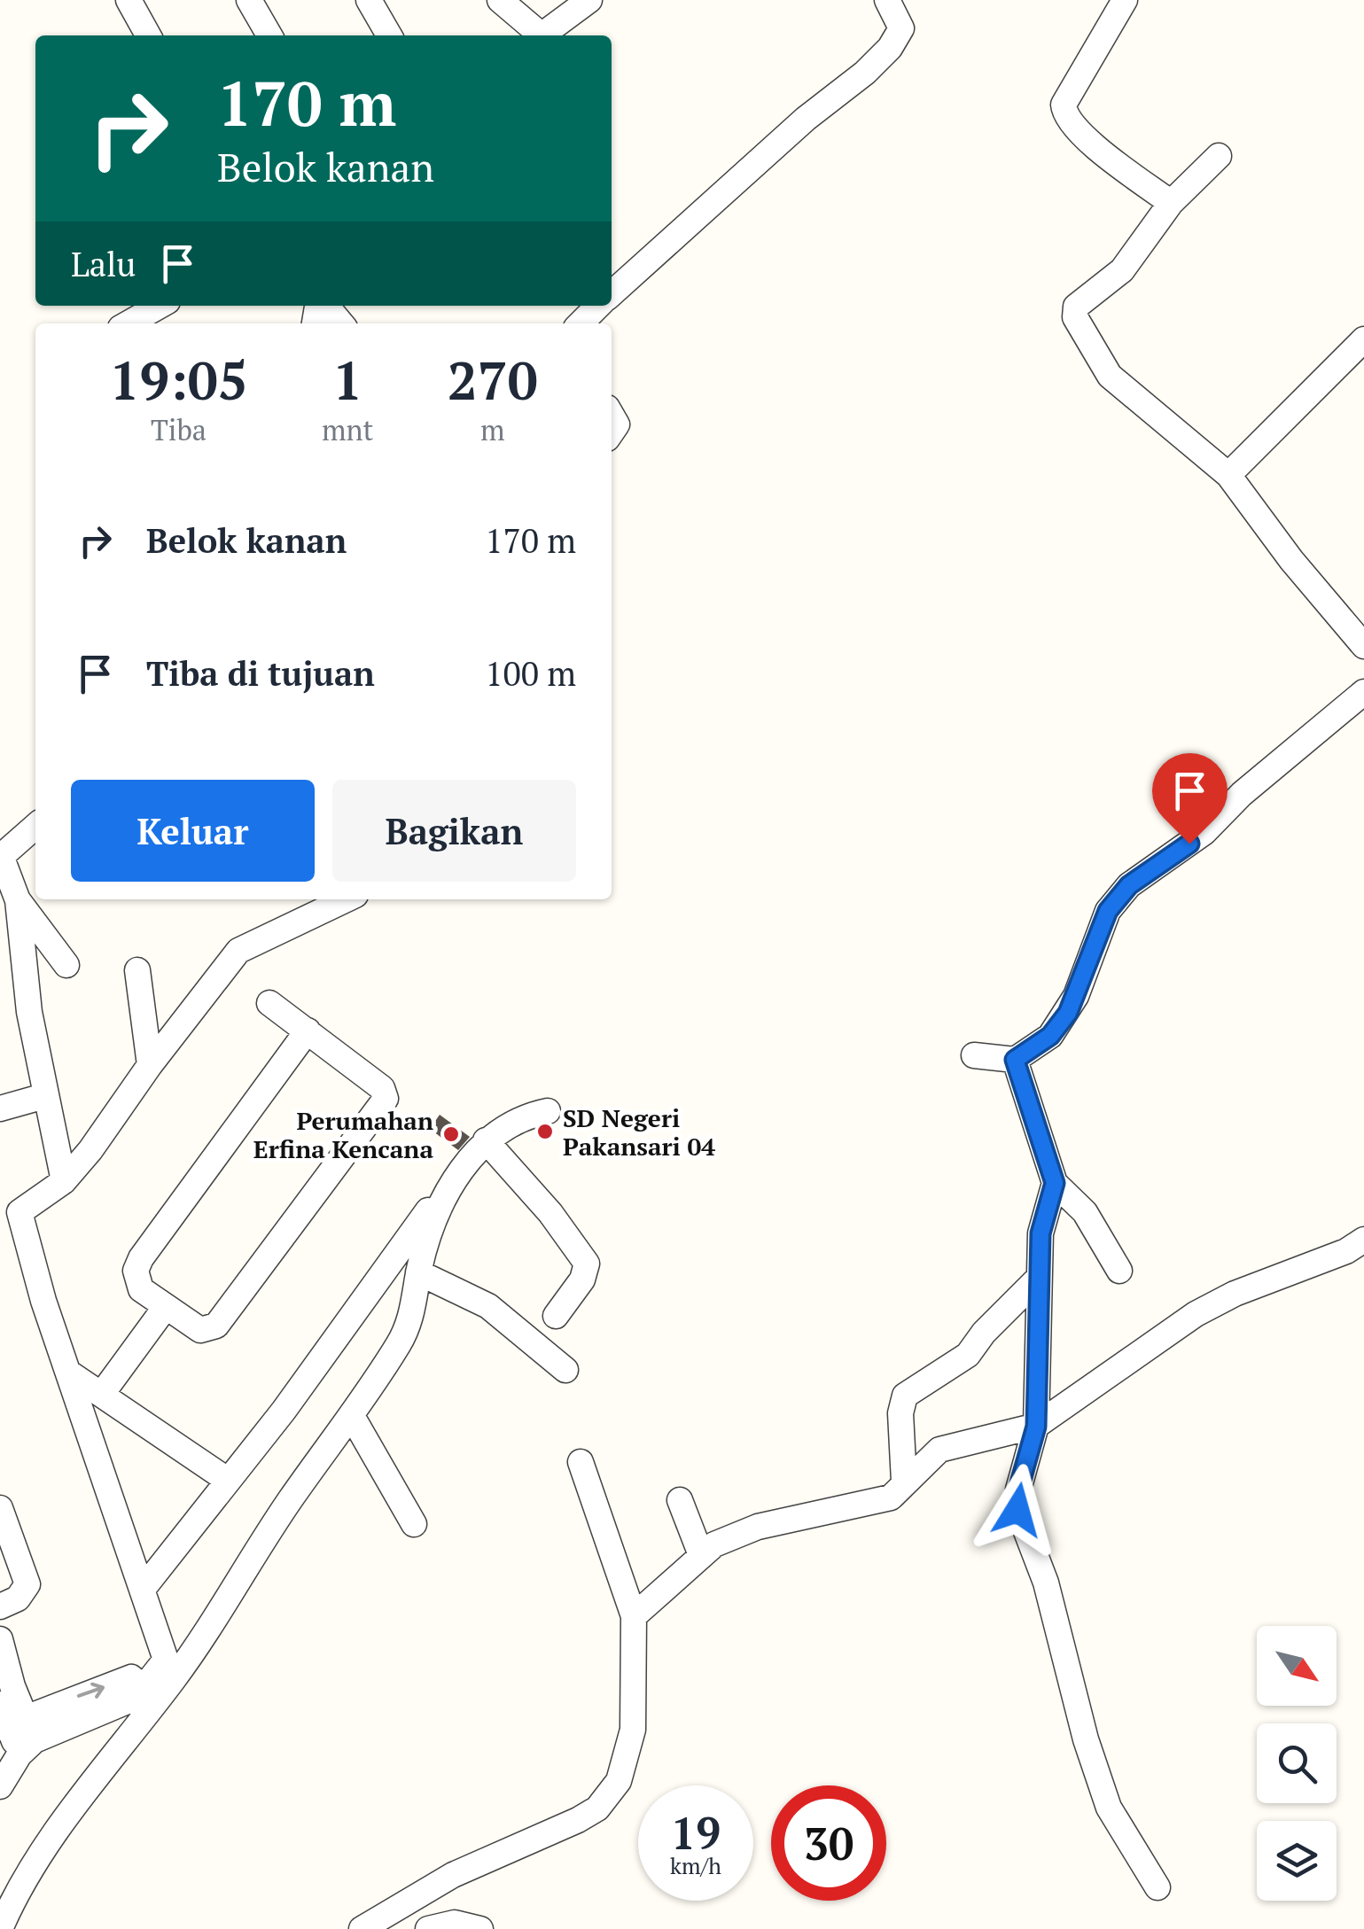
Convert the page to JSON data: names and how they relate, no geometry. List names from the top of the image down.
{
  "places": ["SD Negeri Pakansari 04", "Perumahan Erfina Kencana"],
  "north": "bottom right",
  "page": {
    "turn": ["170 m", "Belok kanan"],
    "then": "Lalu",
    "eta": [
      "19:05",
      "Tiba",
      "1",
      "mnt",
      "270",
      "m"
    ],
    "list": [
      {
        "name": "Belok kanan",
        "value": "170 m"
      },
      {
        "name": "Tiba di tujuan",
        "value": "100 m"
      }
    ],
    "buttons": ["Keluar", "Bagikan"],
    "speed": "19 km/h",
    "limit": "30"
  }
}
